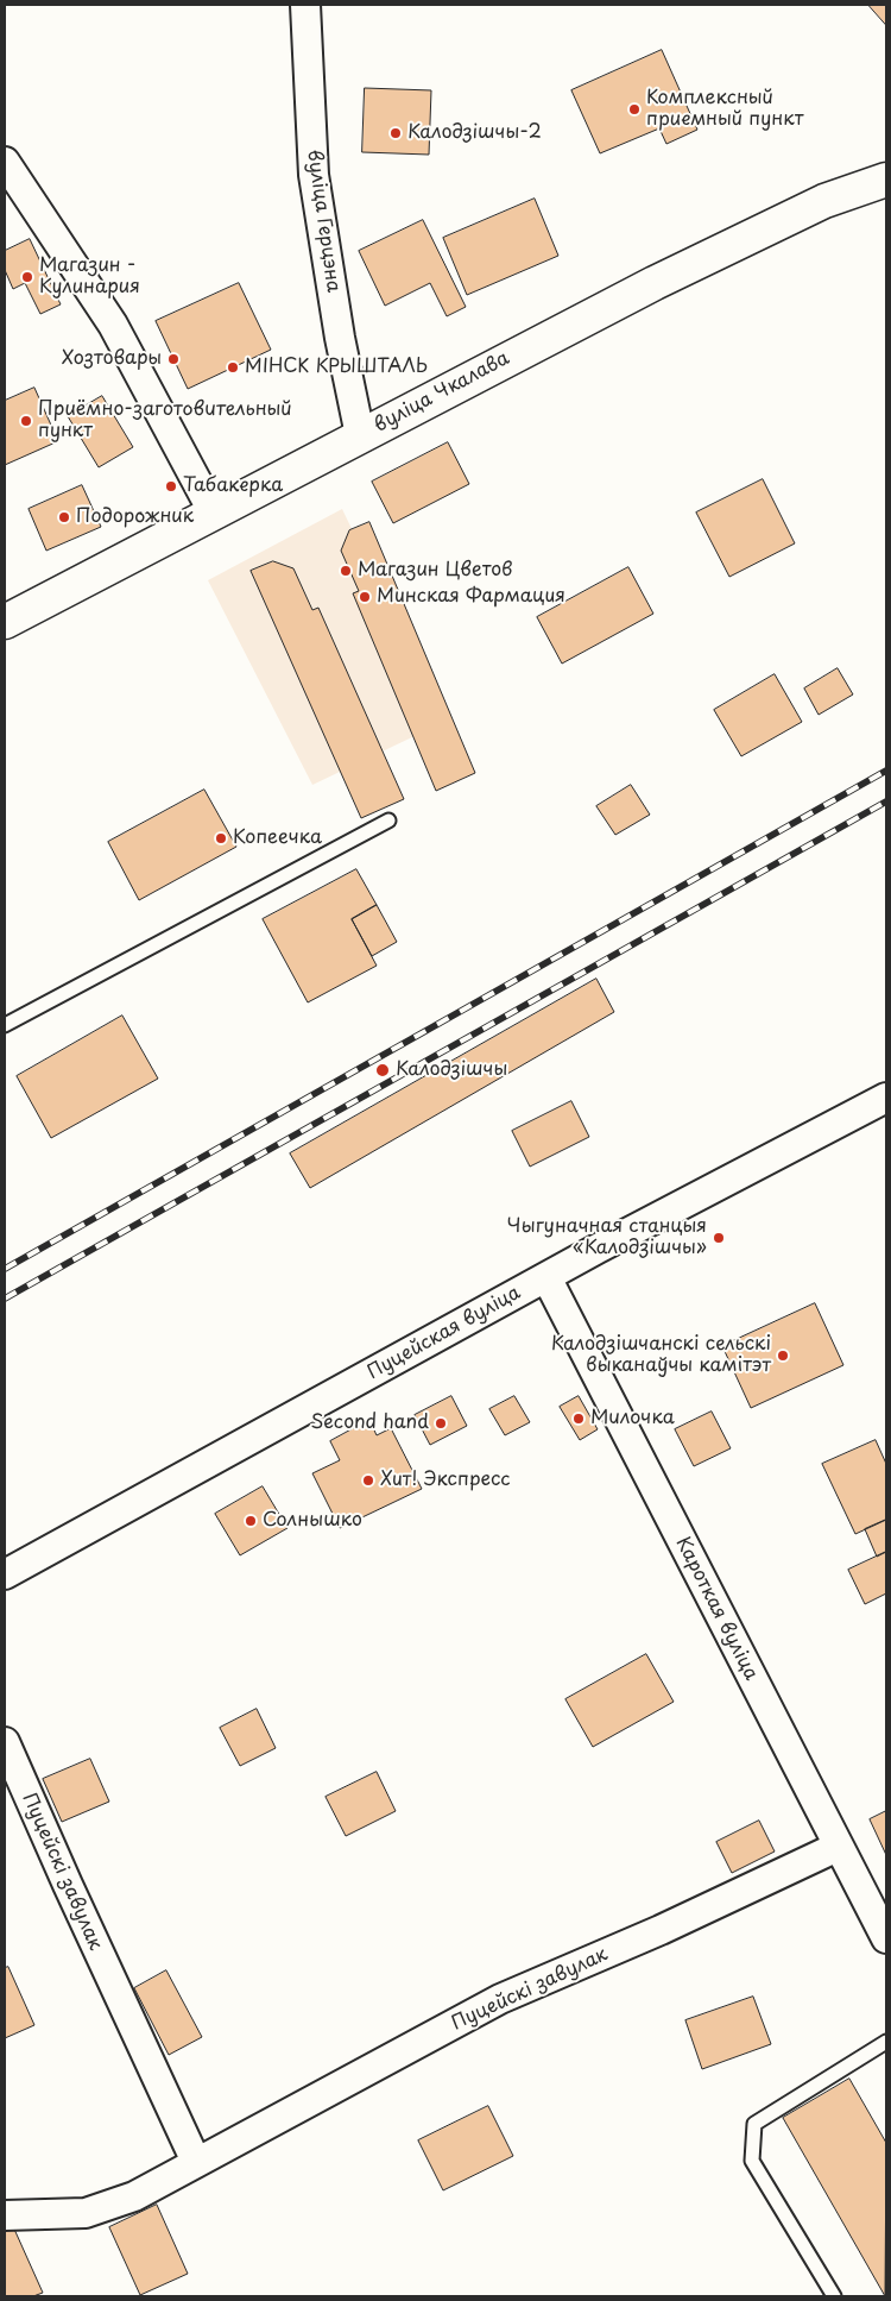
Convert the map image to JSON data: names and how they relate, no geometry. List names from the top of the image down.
{
  "streets": {
    "street": [
      "вуліца Герцэна",
      "вуліца Чкалава",
      "Пуцейская вуліца",
      "Кароткая вуліца",
      "Пуцейскі завулак"
    ]
  },
  "crossings": [
    ["вуліца Герцэна", "вуліца Чкалава"],
    ["Пуцейская вуліца", "Кароткая вуліца"],
    ["Кароткая вуліца", "Пуцейскі завулак"]
  ],
  "places": [
    "Комплексный приемный пункт",
    "Калодзішчы-2",
    "Магазин - Кулинария",
    "Хозтовары",
    "МІНСК КРЫШТАЛЬ",
    "Приёмно-заготовительный пункт",
    "Табакерка",
    "Подорожник",
    "Магазин Цветов",
    "Минская Фармация",
    "Копеечка",
    "Калодзішчы",
    "Чыгуначная станцыя «Калодзішчы»",
    "Калодзішчанскі сельскі выканаўчы камітэт",
    "Милочка",
    "Second hand",
    "Хит! Экспресс",
    "Солнышко"
  ]
}
